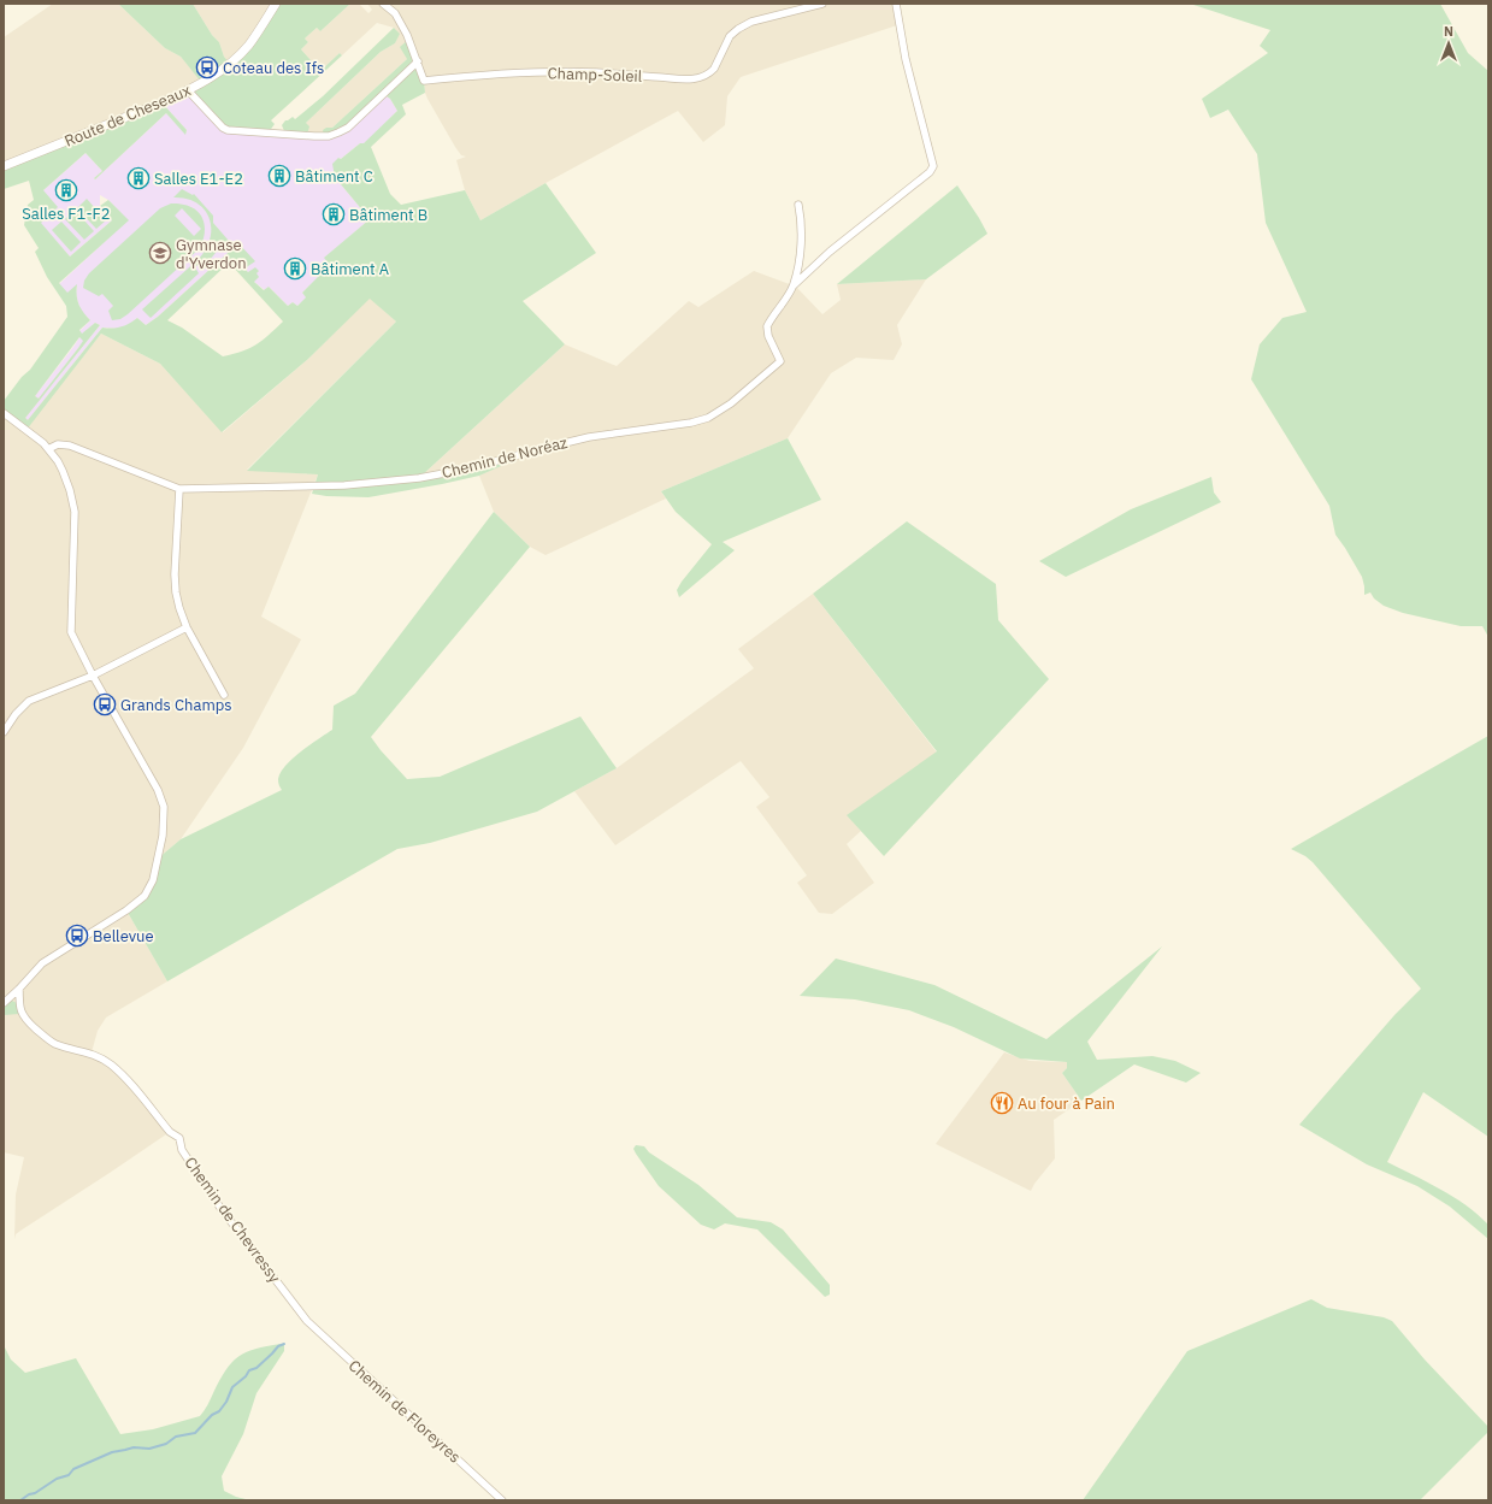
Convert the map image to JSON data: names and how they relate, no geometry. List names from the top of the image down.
{
  "streets": {
    "street": [
      "Champ-Soleil",
      "Route de Cheseaux",
      "Chemin de Noréaz",
      "Chemin de Chevressy",
      "Chemin de Floreyres"
    ]
  },
  "crossings": [
    ["Chemin de Chevressy", "Chemin de Floreyres"]
  ],
  "places": {
    "bus stop": ["Coteau des Ifs", "Grands Champs", "Bellevue"],
    "building": [
      "Bâtiment C",
      "Salles E1-E2",
      "Salles F1-F2",
      "Bâtiment B",
      "Bâtiment A"
    ],
    "school or university": ["Gymnase d'Yverdon"],
    "restaurant": ["Au four à Pain"]
  },
  "north": "top"
}
